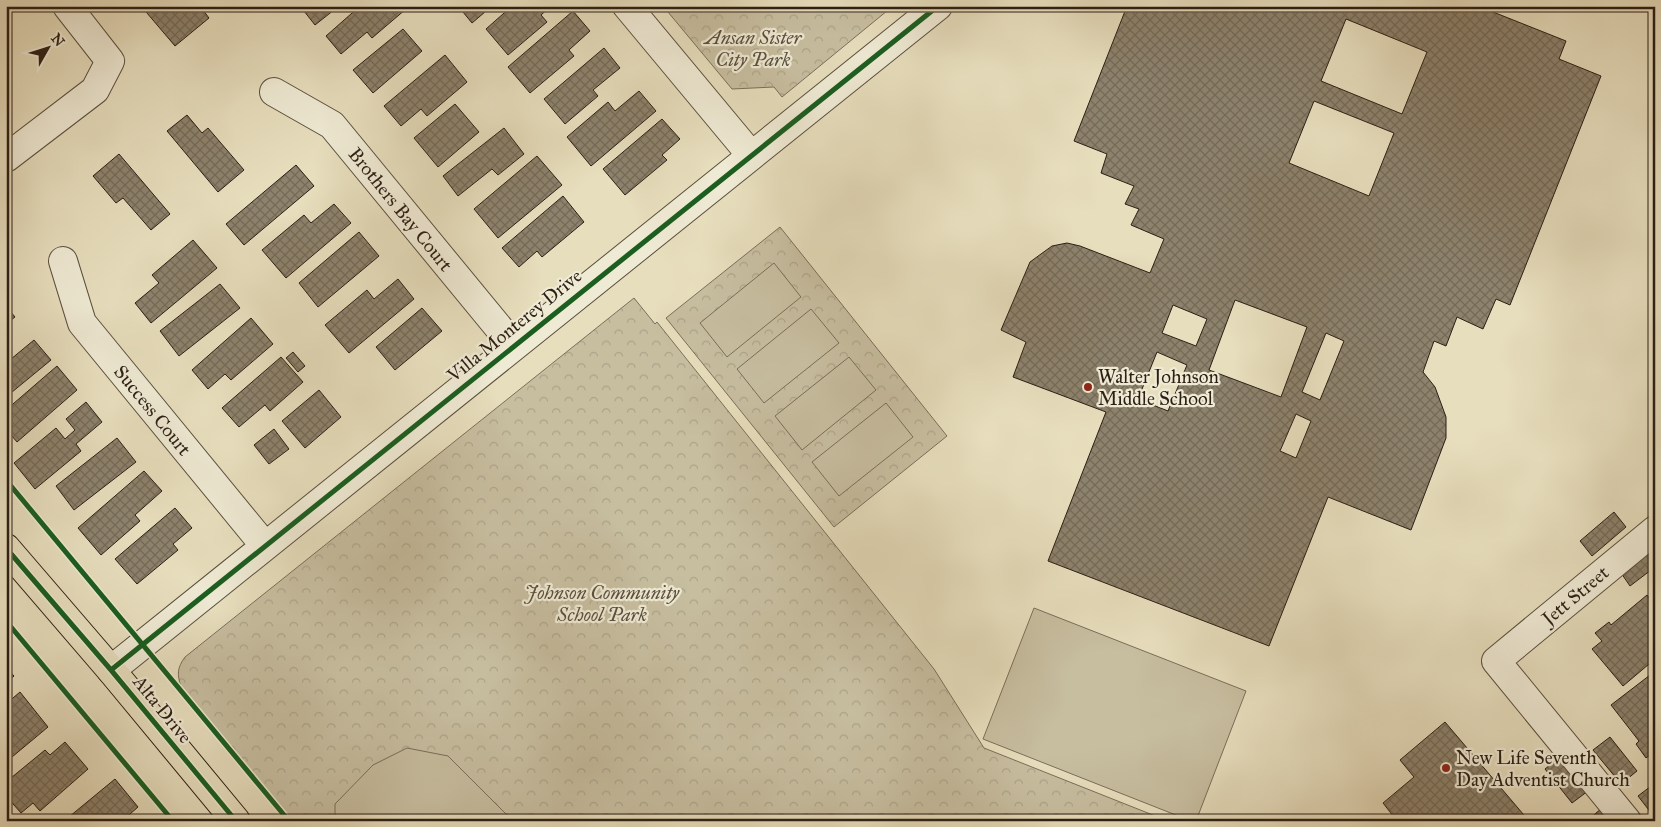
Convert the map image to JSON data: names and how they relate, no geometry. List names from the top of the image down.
{
  "streets": {
    "main road": ["Alta Drive"],
    "street": [
      "Brothers Bay Court",
      "Villa Monterey Drive",
      "Success Court",
      "Jett Street"
    ]
  },
  "crossings": [
    ["Brothers Bay Court", "Villa Monterey Drive"],
    ["Villa Monterey Drive", "Success Court"],
    ["Villa Monterey Drive", "Alta Drive"]
  ],
  "parks": ["Ansan Sister City Park", "Johnson Community School Park"],
  "places": ["Walter Johnson Middle School", "New Life Seventh Day Adventist Church"],
  "north": "top right"
}
